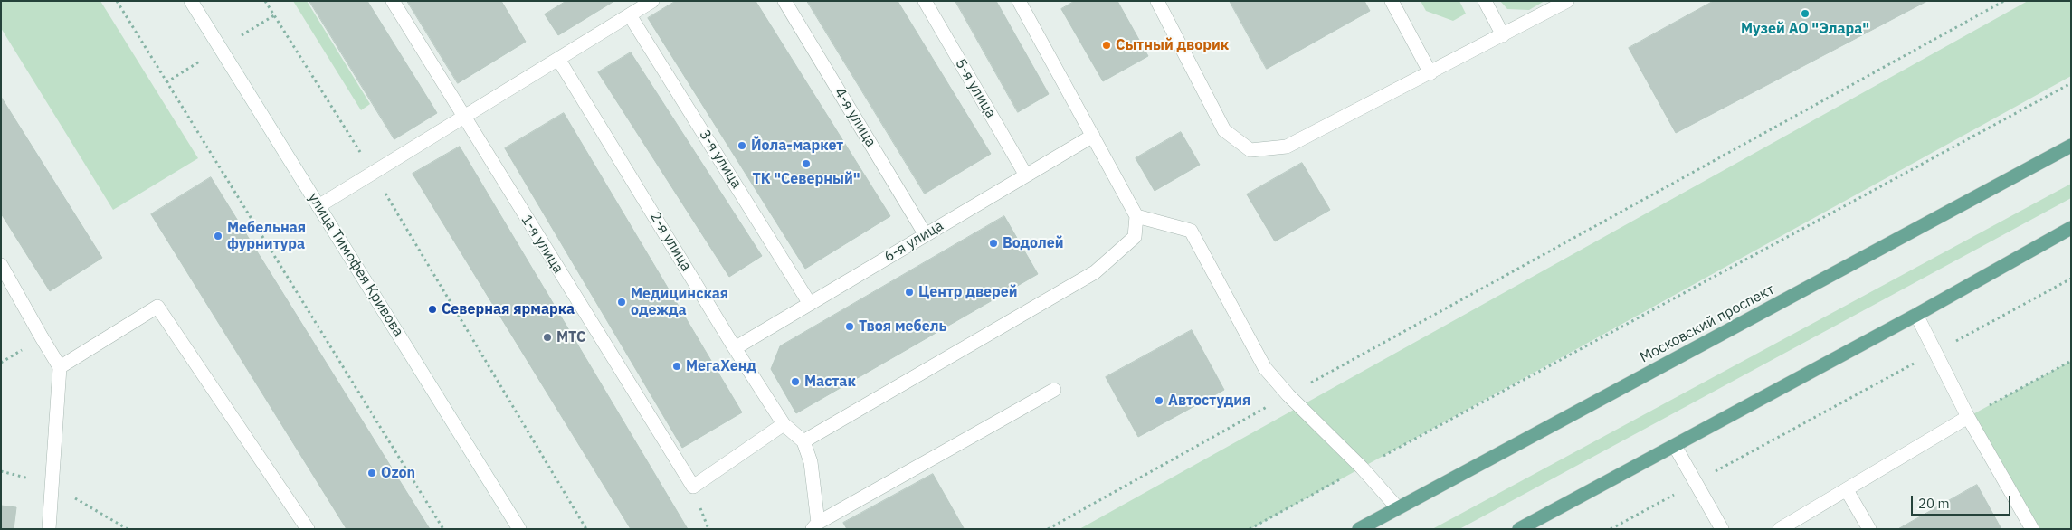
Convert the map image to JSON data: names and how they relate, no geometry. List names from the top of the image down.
{
  "streets": {
    "main road": ["Московский проспект"],
    "street": [
      "5-я улица",
      "4-я улица",
      "3-я улица",
      "2-я улица",
      "6-я улица",
      "1-я улица",
      "улица Тимофея Кривова"
    ]
  },
  "crossings": [
    ["5-я улица", "6-я улица"],
    ["4-я улица", "6-я улица"],
    ["3-я улица", "6-я улица"],
    ["2-я улица", "6-я улица"],
    ["2-я улица", "1-я улица"]
  ],
  "places": [
    "Музей АО \"Элара\"",
    "Сытный дворик",
    "Йола-маркет",
    "ТК \"Северный\"",
    "Мебельная фурнитура",
    "Водолей",
    "Центр дверей",
    "Медицинская одежда",
    "Северная ярмарка",
    "Твоя мебель",
    "МТС",
    "МегаХенд",
    "Мастак",
    "Автостудия",
    "Ozon"
  ],
  "scale_bar": "20 m"
}
